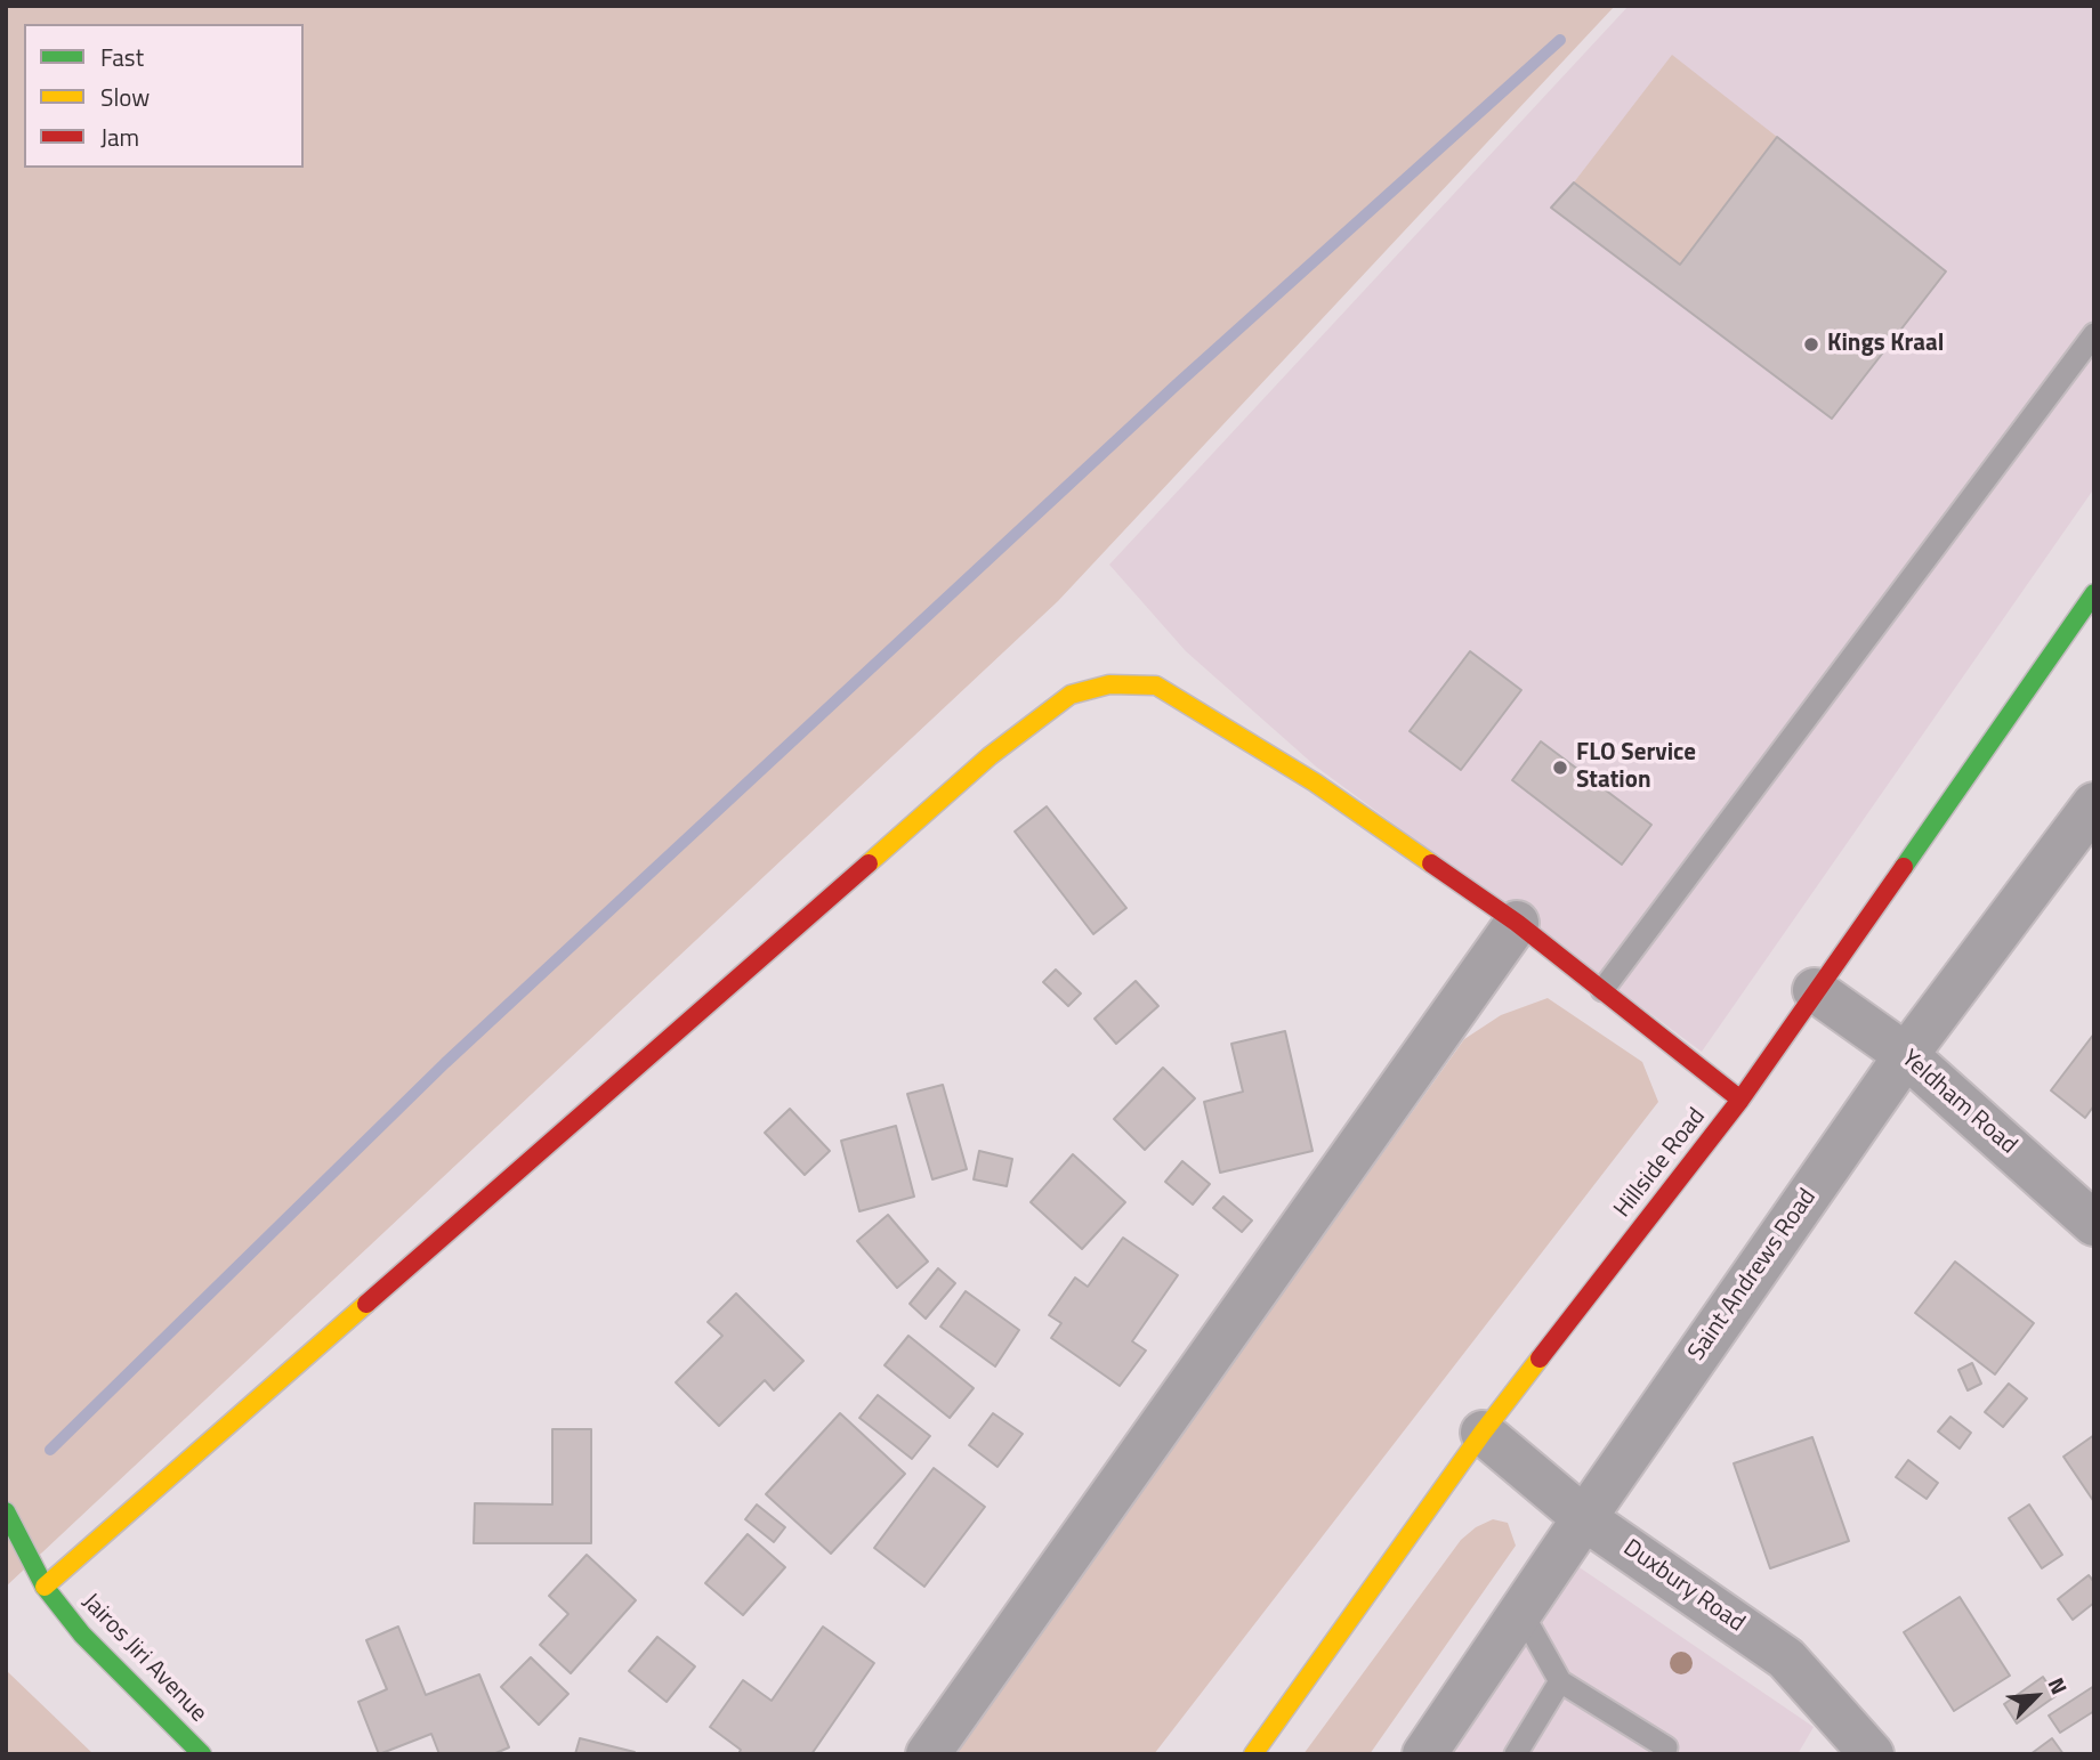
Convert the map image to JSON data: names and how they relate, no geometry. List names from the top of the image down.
{
  "streets": {
    "street": [
      "Yeldham Road",
      "Hillside Road",
      "Saint Andrews Road",
      "Duxbury Road",
      "Jairos Jiri Avenue"
    ]
  },
  "crossings": [
    ["Yeldham Road", "Hillside Road"],
    ["Yeldham Road", "Saint Andrews Road"],
    ["Hillside Road", "Duxbury Road"],
    ["Saint Andrews Road", "Duxbury Road"]
  ],
  "places": ["Kings Kraal", "FLO Service Station"],
  "legend": ["Fast", "Slow", "Jam"],
  "north": "top right"
}
